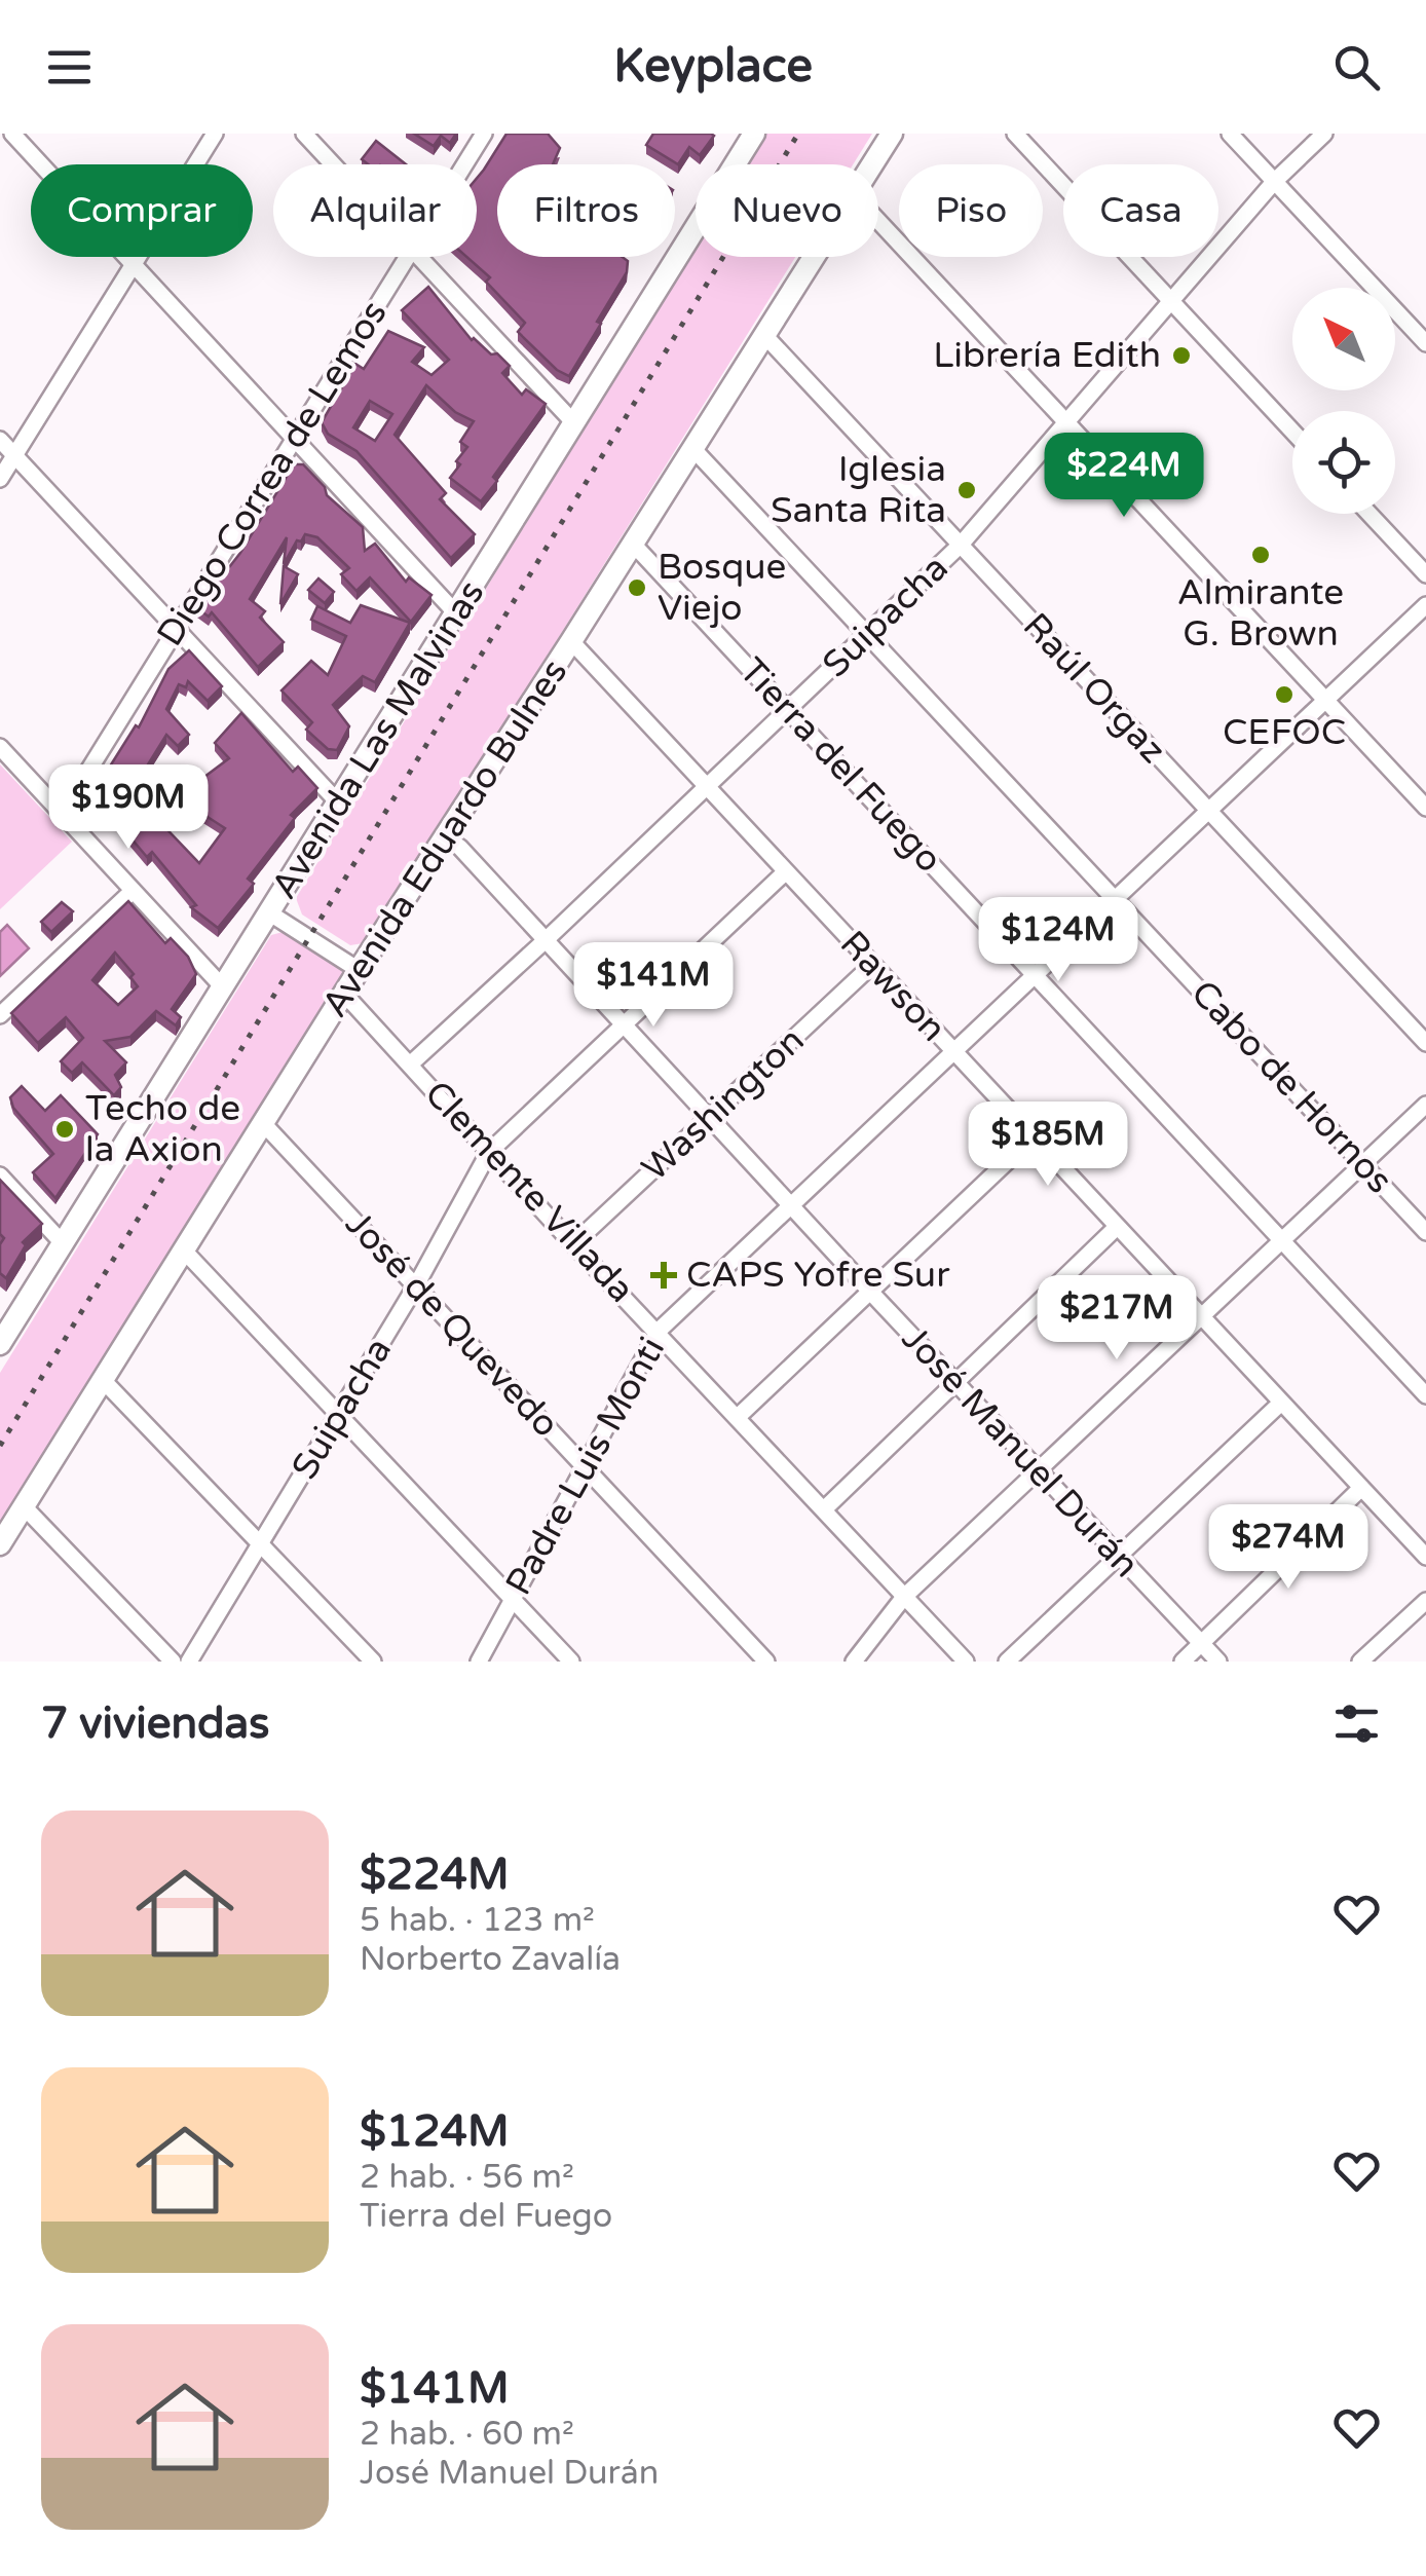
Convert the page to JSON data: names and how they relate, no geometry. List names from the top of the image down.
{
  "streets": {
    "main road": ["Avenida Las Malvinas", "Avenida Eduardo Bulnes"],
    "street": [
      "Diego Correa de Lemos",
      "Suipacha",
      "Raúl Orgaz",
      "Tierra del Fuego",
      "Rawson",
      "Cabo de Hornos",
      "Washington",
      "Clemente Villada",
      "José de Quevedo",
      "José Manuel Durán",
      "Padre Luis Monti"
    ]
  },
  "crossings": [
    ["Suipacha", "Raúl Orgaz"],
    ["Suipacha", "Tierra del Fuego"],
    ["Suipacha", "Rawson"],
    ["Suipacha", "Cabo de Hornos"],
    ["Suipacha", "Clemente Villada"],
    ["Suipacha", "José de Quevedo"],
    ["Suipacha", "José Manuel Durán"],
    ["Raúl Orgaz", "Avenida Eduardo Bulnes"],
    ["Raúl Orgaz", "Padre Luis Monti"],
    ["Tierra del Fuego", "Avenida Eduardo Bulnes"],
    ["Tierra del Fuego", "Padre Luis Monti"],
    ["Avenida Eduardo Bulnes", "Rawson"],
    ["Avenida Eduardo Bulnes", "Cabo de Hornos"],
    ["Avenida Eduardo Bulnes", "Clemente Villada"],
    ["Avenida Eduardo Bulnes", "José de Quevedo"],
    ["Avenida Eduardo Bulnes", "José Manuel Durán"],
    ["Rawson", "Washington"],
    ["Rawson", "Padre Luis Monti"],
    ["Cabo de Hornos", "Padre Luis Monti"],
    ["Washington", "Clemente Villada"],
    ["Washington", "José Manuel Durán"],
    ["Clemente Villada", "Padre Luis Monti"],
    ["José de Quevedo", "Padre Luis Monti"],
    ["José Manuel Durán", "Padre Luis Monti"]
  ],
  "places": {
    "other": [
      "Librería Edith",
      "Iglesia Santa Rita",
      "Almirante G. Brown",
      "Bosque Viejo",
      "CEFOC",
      "Techo de la Axion"
    ],
    "health": ["CAPS Yofre Sur"]
  },
  "north": "top left",
  "page": {
    "header": "Keyplace",
    "chip": [
      "Comprar",
      "Alquilar",
      "Filtros",
      "Nuevo",
      "Piso",
      "Casa"
    ],
    "price": [
      "$224M",
      "$190M",
      "$124M",
      "$141M",
      "$185M",
      "$217M",
      "$274M"
    ],
    "heading": "7 viviendas",
    "list": [
      {
        "name": "$224M",
        "note": "5 hab. · 123 m² · Norberto Zavalía"
      },
      {
        "name": "$124M",
        "note": "2 hab. · 56 m² · Tierra del Fuego"
      },
      {
        "name": "$141M",
        "note": "2 hab. · 60 m² · José Manuel Durán"
      }
    ]
  }
}
